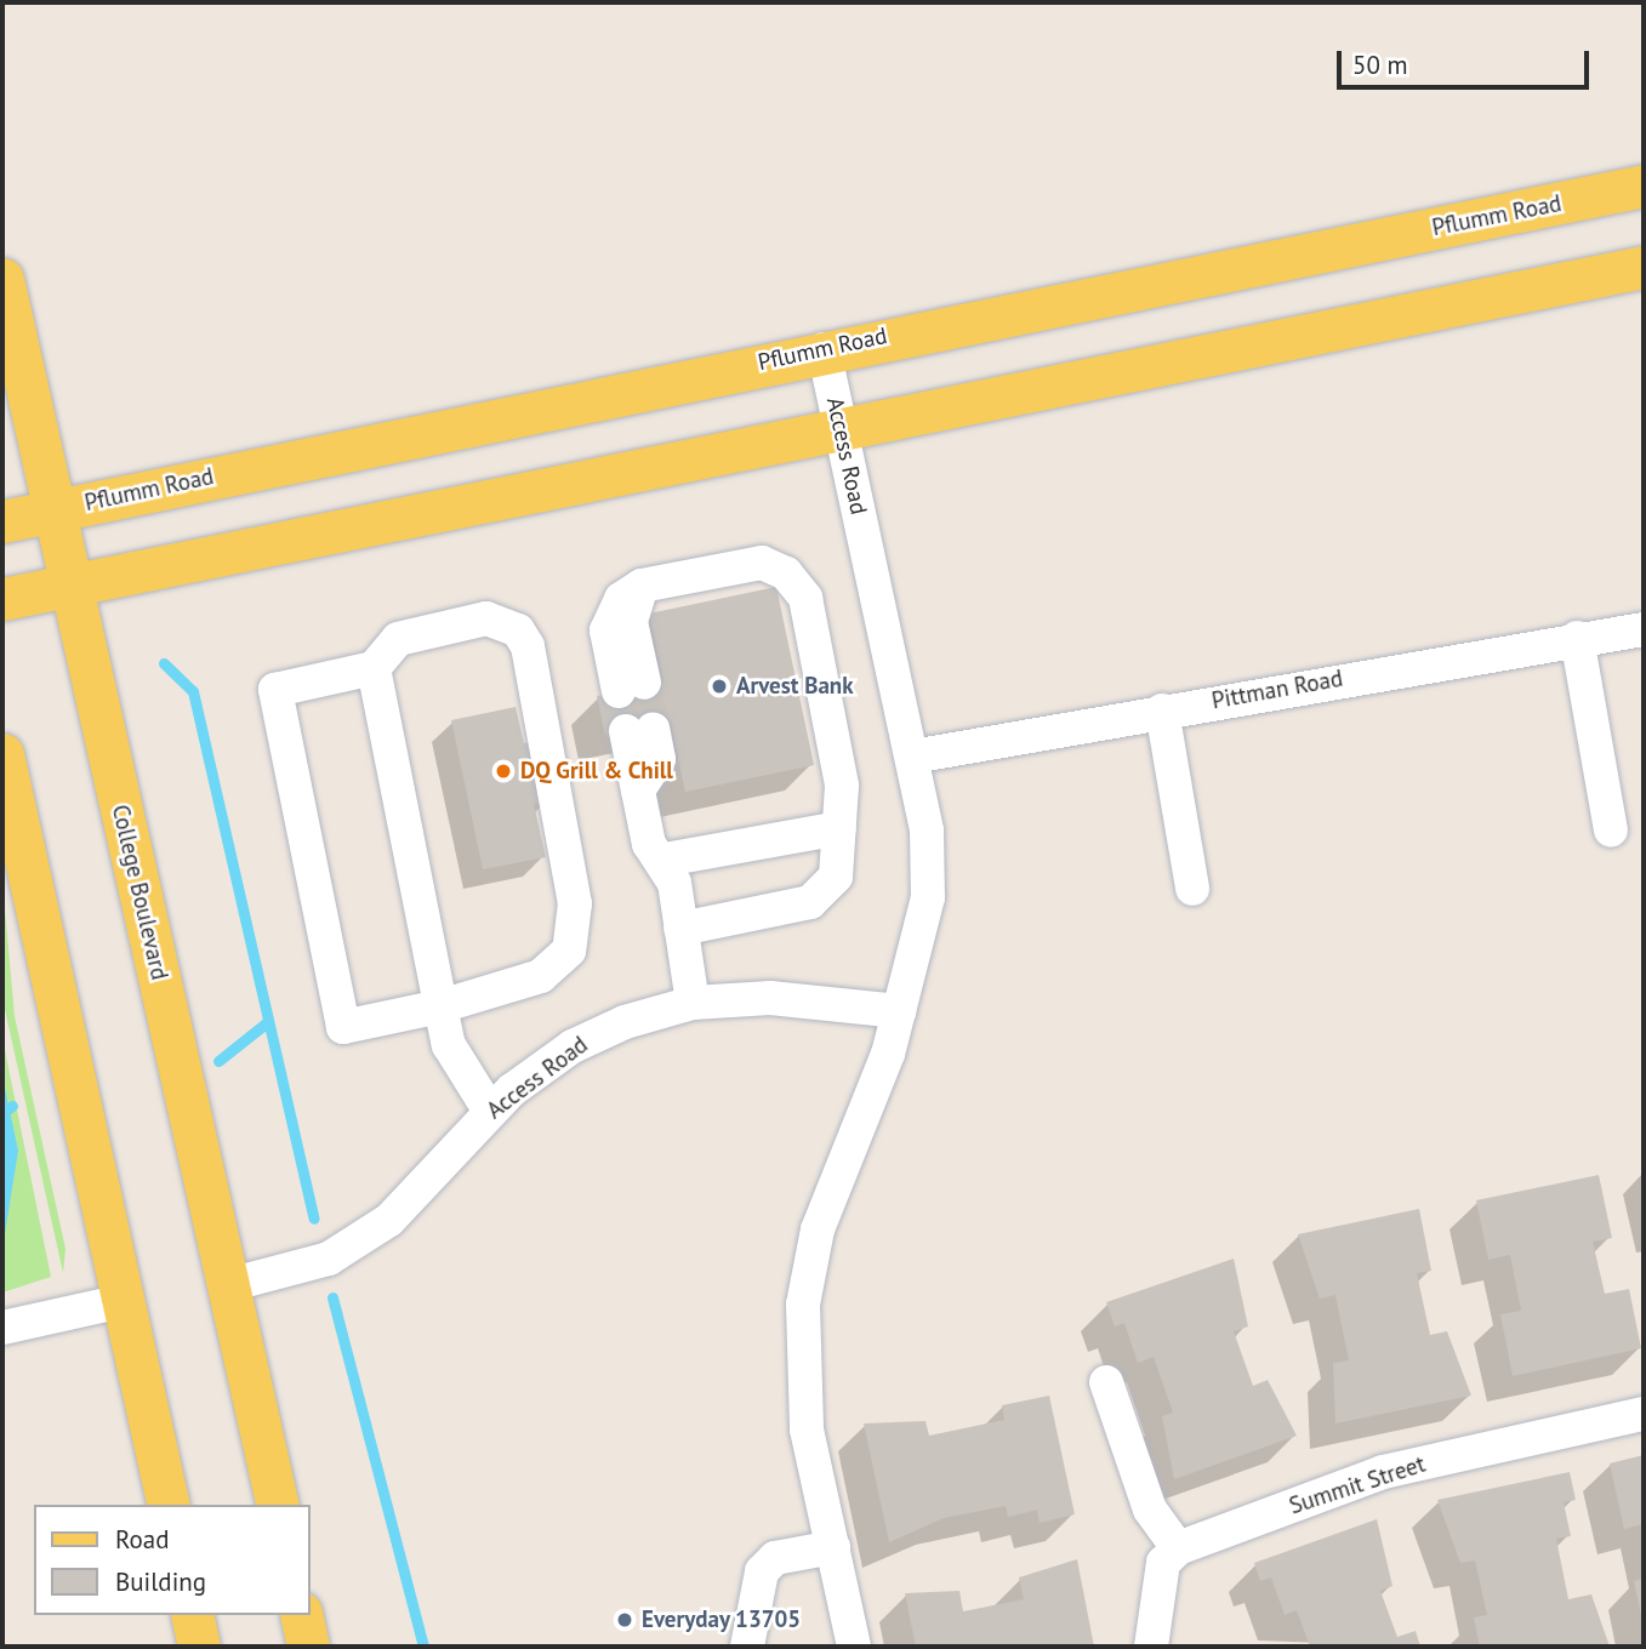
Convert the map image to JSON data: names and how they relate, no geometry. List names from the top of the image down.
{
  "streets": {
    "main road": ["Pflumm Road", "College Boulevard"],
    "street": ["Access Road", "Pittman Road", "Summit Street"]
  },
  "crossings": [
    ["Pflumm Road", "Access Road"],
    ["Pflumm Road", "College Boulevard"],
    ["Access Road", "Pittman Road"],
    ["Access Road", "College Boulevard"]
  ],
  "places": ["Arvest Bank", "DQ Grill & Chill", "Everyday 13705"],
  "legend": ["Road", "Building"],
  "scale_bar": "50 m"
}
